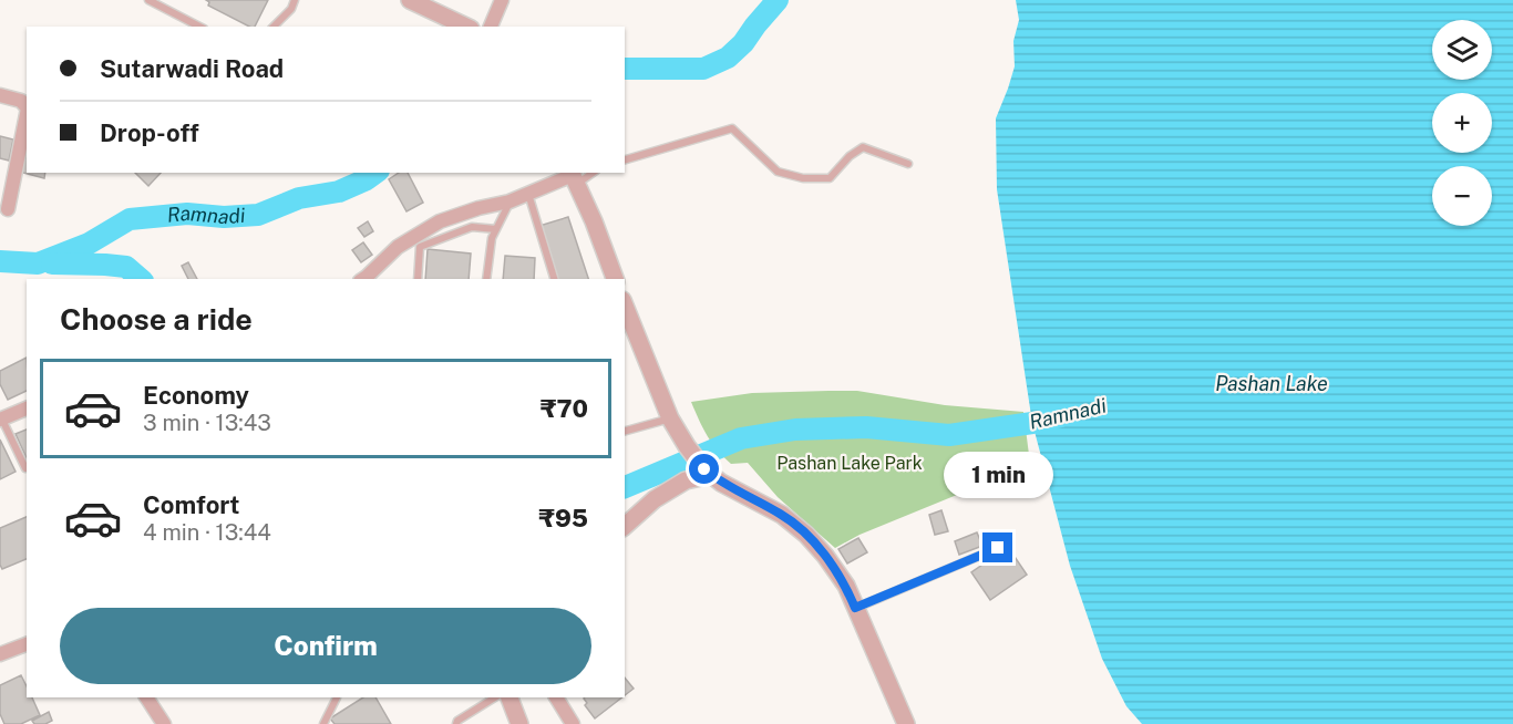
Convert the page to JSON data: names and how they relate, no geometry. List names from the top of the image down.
{
  "water": ["Ramnadi", "Pashan Lake"],
  "parks": ["Pashan Lake Park"],
  "page": {
    "map_buttons": ["+", "−"],
    "banner": ["Sutarwadi Road", "Drop-off"],
    "heading": "Choose a ride",
    "list": [
      {
        "name": "Economy",
        "note": "3 min · 13:43",
        "value": "₹70"
      },
      {
        "name": "Comfort",
        "note": "4 min · 13:44",
        "value": "₹95"
      }
    ],
    "bubble": "1 min",
    "buttons": "Confirm"
  }
}
